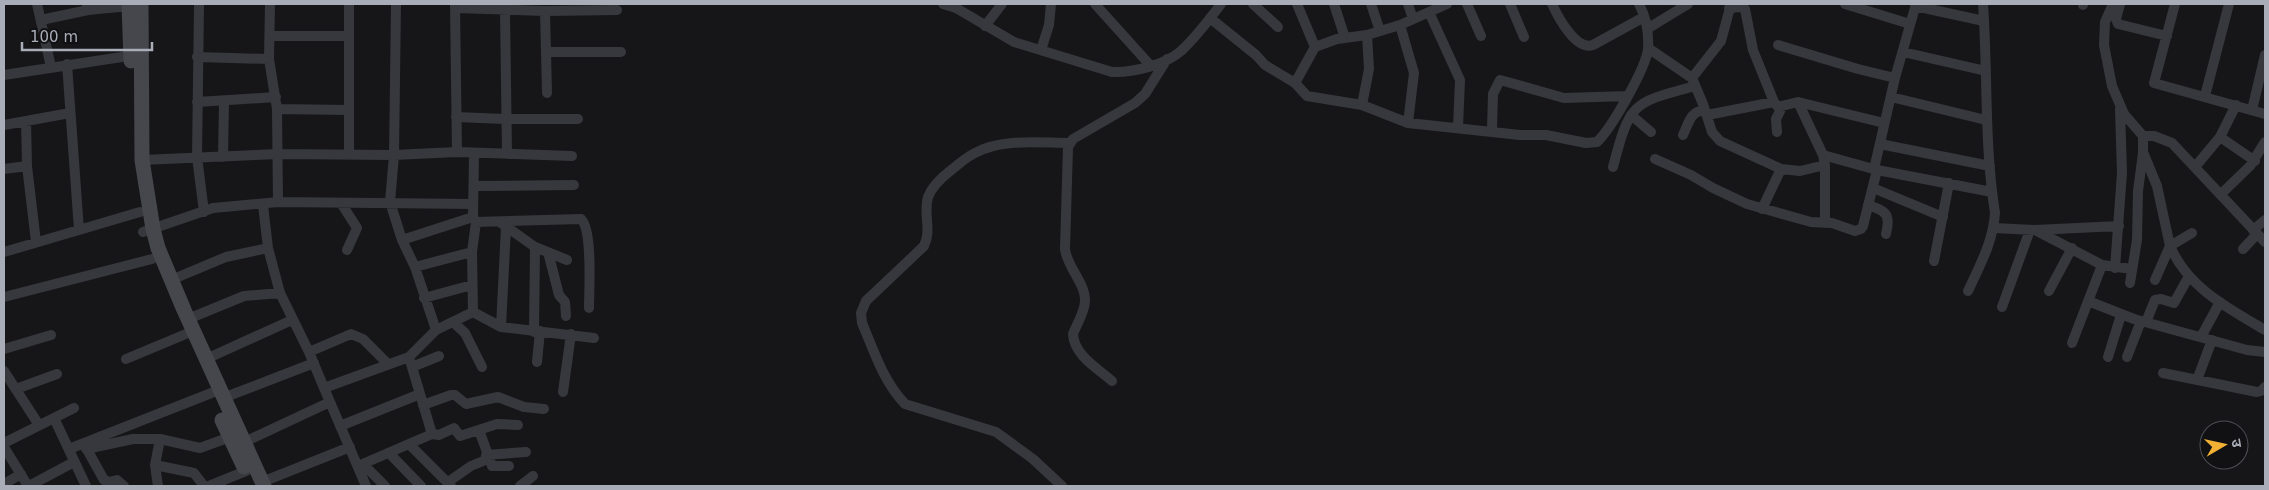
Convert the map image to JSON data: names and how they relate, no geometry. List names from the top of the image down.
{
  "scale_bar": "100 m",
  "north": "right"
}
